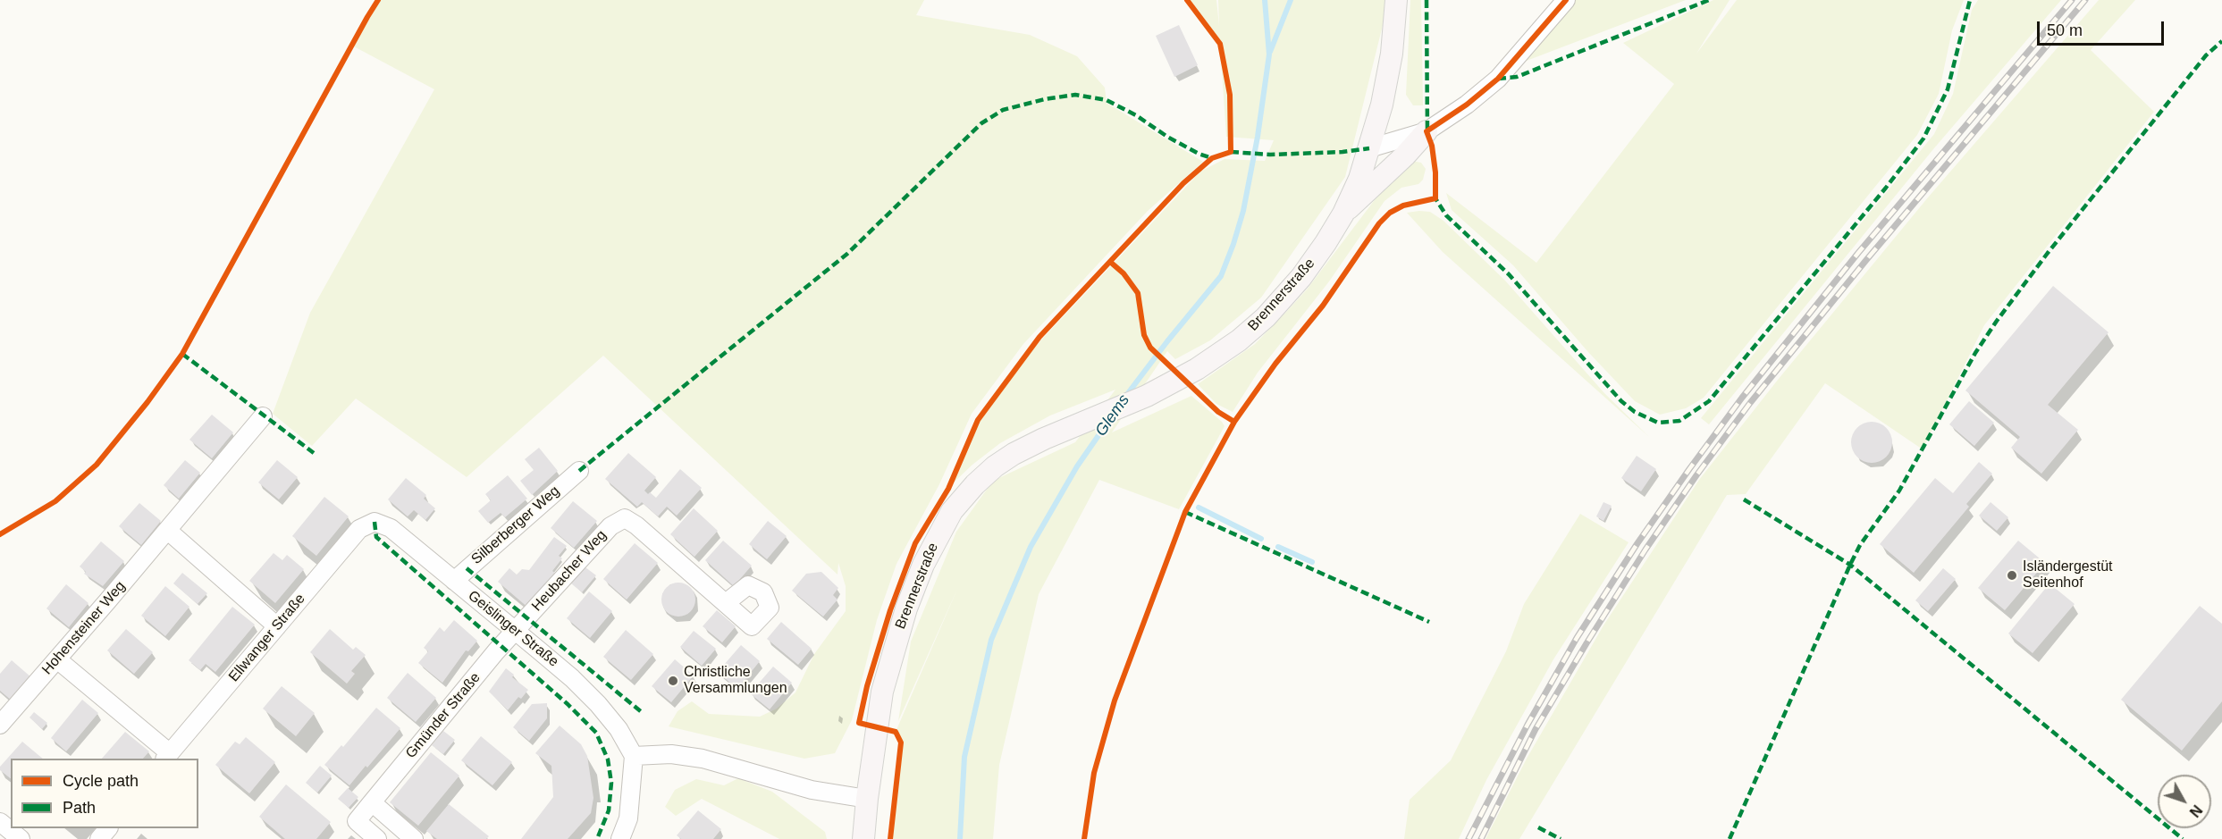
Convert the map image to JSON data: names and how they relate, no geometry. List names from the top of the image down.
{
  "streets": {
    "main road": ["Brennerstraße"],
    "street": [
      "Silberberger Weg",
      "Heubacher Weg",
      "Hohensteiner Weg",
      "Geislinger Straße",
      "Ellwanger Straße",
      "Gmünder Straße"
    ]
  },
  "crossings": [
    ["Silberberger Weg", "Geislinger Straße"],
    ["Heubacher Weg", "Geislinger Straße"],
    ["Heubacher Weg", "Gmünder Straße"],
    ["Geislinger Straße", "Ellwanger Straße"],
    ["Geislinger Straße", "Gmünder Straße"]
  ],
  "water": ["Glems"],
  "places": ["Isländergestüt Seitenhof", "Christliche Versammlungen"],
  "legend": ["Cycle path", "Path"],
  "scale_bar": "50 m",
  "north": "bottom right"
}
